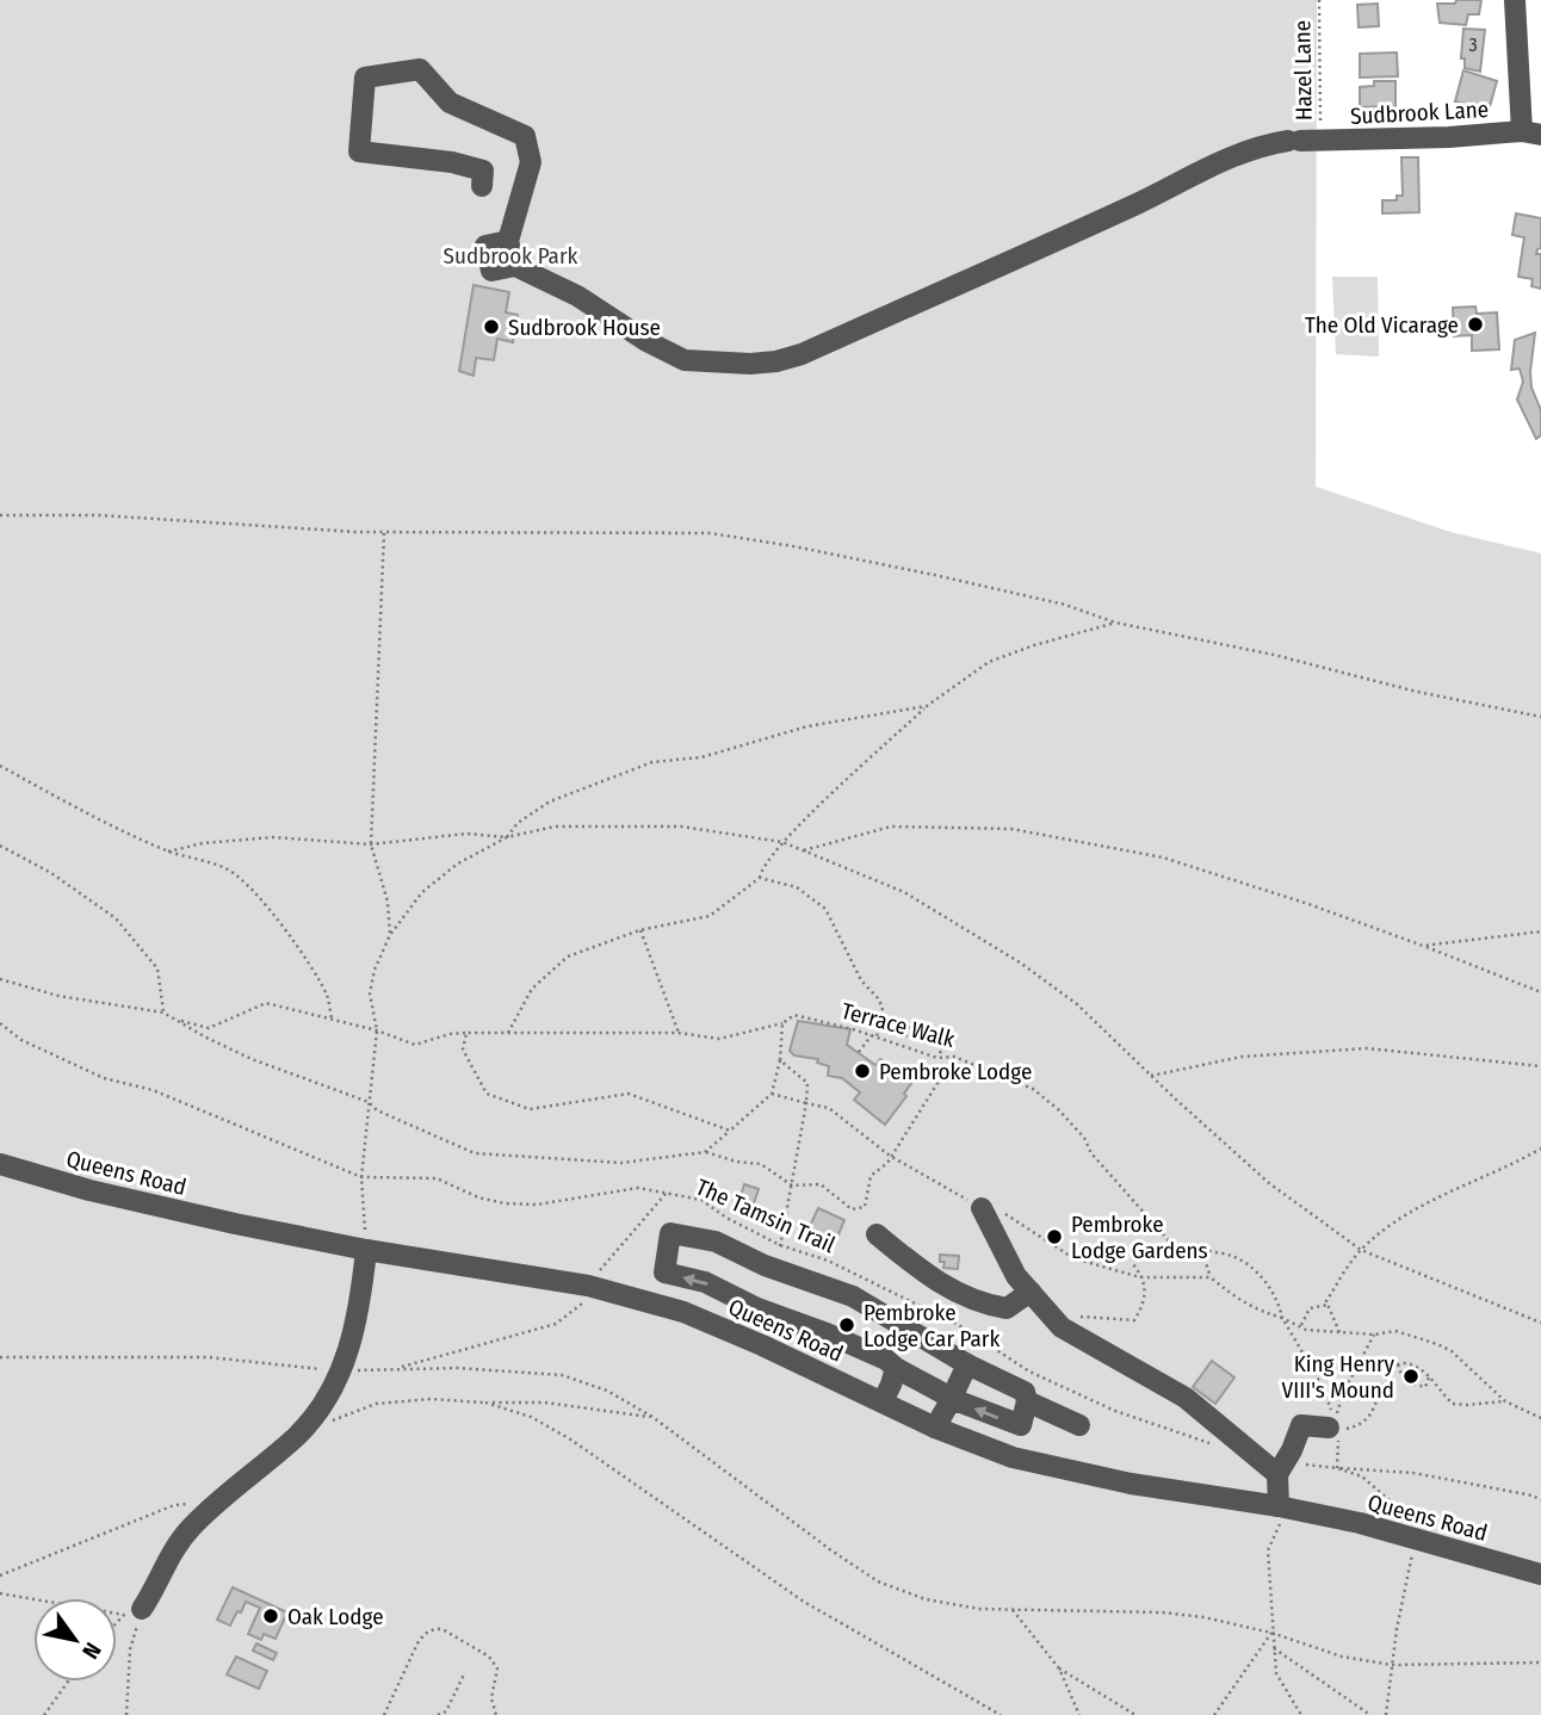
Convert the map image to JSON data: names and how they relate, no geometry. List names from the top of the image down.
{
  "streets": {
    "street": ["Sudbrook Lane", "Queens Road"],
    "path": ["Hazel Lane", "Terrace Walk", "The Tamsin Trail"]
  },
  "crossings": [
    ["Hazel Lane", "Sudbrook Lane"]
  ],
  "parks": ["Sudbrook Park"],
  "places": [
    "The Old Vicarage",
    "Sudbrook House",
    "Pembroke Lodge",
    "Pembroke Lodge Gardens",
    "Pembroke Lodge Car Park",
    "King Henry VIII's Mound",
    "Oak Lodge"
  ],
  "house_numbers": ["3"],
  "north": "bottom right"
}
